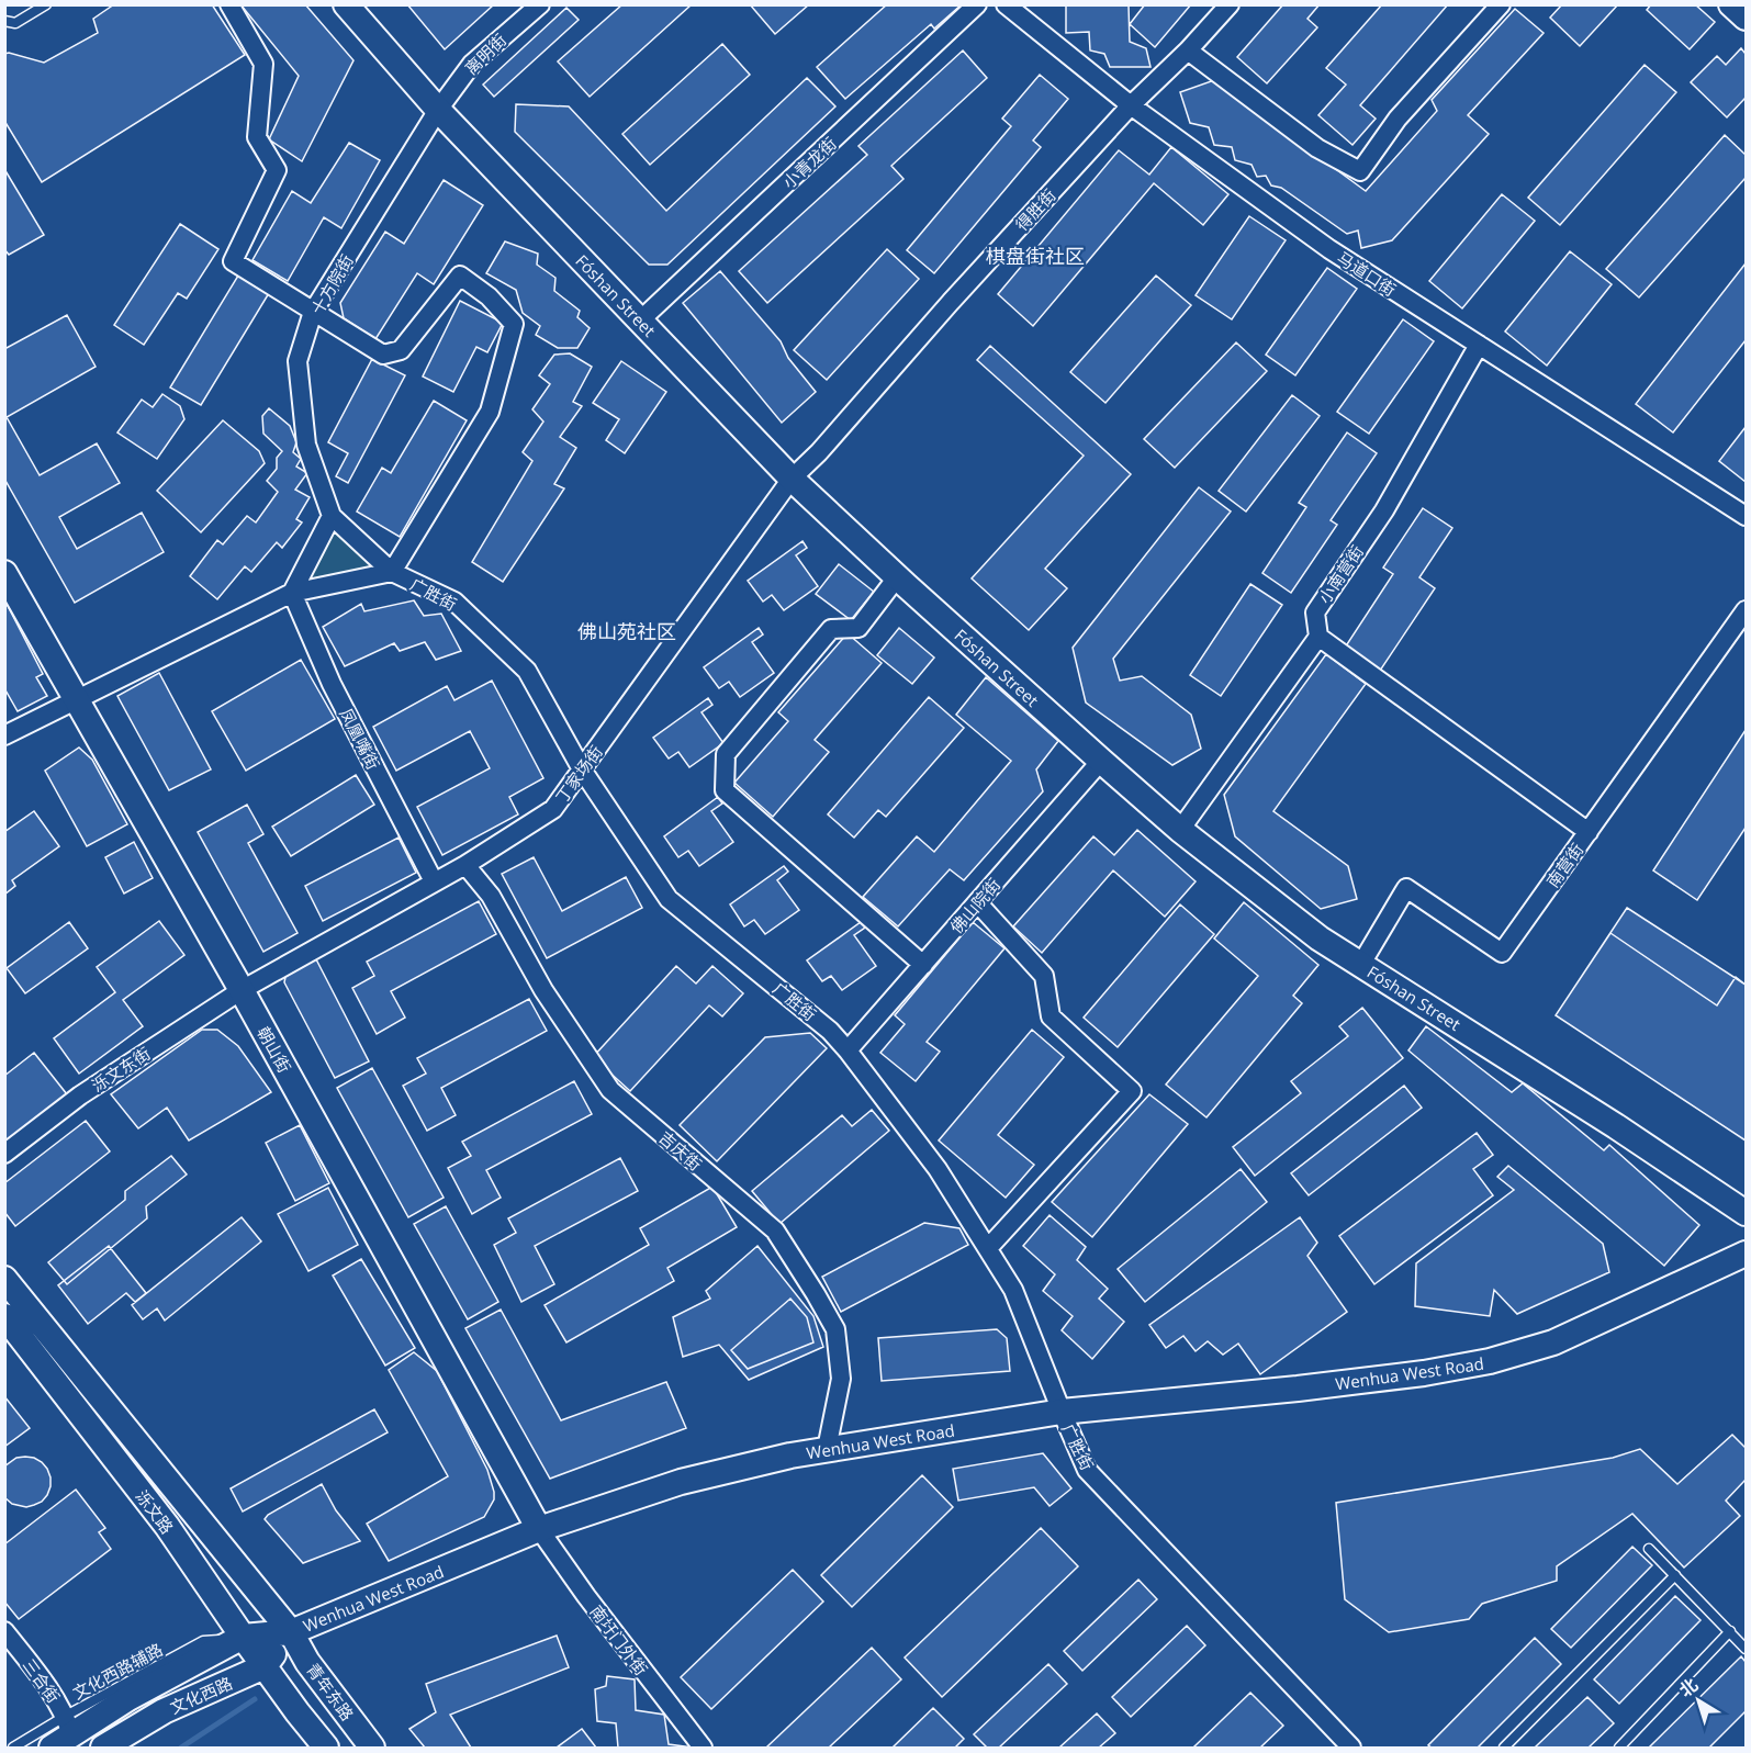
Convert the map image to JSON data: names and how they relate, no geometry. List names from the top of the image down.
{
  "streets": {
    "main road": [
      "Fóshan Street",
      "朝山街",
      "Wenhua West Road",
      "泺文路",
      "青年东路",
      "文化西路"
    ],
    "street": [
      "离明街",
      "小青龙街",
      "得胜街",
      "马道口街",
      "十方院街",
      "小南营街",
      "广胜街",
      "凤凰嘴街",
      "丁家场街",
      "南营街",
      "佛山院街",
      "泺文东街",
      "吉庆街",
      "南圩门外街",
      "三合街"
    ],
    "lane": ["文化西路辅路"]
  },
  "crossings": [
    ["离明街", "十方院街"],
    ["离明街", "Fóshan Street"],
    ["小青龙街", "Fóshan Street"],
    ["得胜街", "马道口街"],
    ["得胜街", "Fóshan Street"],
    ["得胜街", "丁家场街"],
    ["马道口街", "小南营街"],
    ["十方院街", "Fóshan Street"],
    ["十方院街", "广胜街"],
    ["Fóshan Street", "丁家场街"],
    ["Fóshan Street", "南营街"],
    ["Fóshan Street", "佛山院街"],
    ["广胜街", "凤凰嘴街"],
    ["广胜街", "丁家场街"],
    ["广胜街", "佛山院街"],
    ["广胜街", "朝山街"],
    ["广胜街", "Wenhua West Road"],
    ["凤凰嘴街", "丁家场街"],
    ["丁家场街", "朝山街"],
    ["丁家场街", "泺文东街"],
    ["丁家场街", "吉庆街"],
    ["朝山街", "泺文东街"],
    ["朝山街", "Wenhua West Road"],
    ["朝山街", "南圩门外街"],
    ["吉庆街", "Wenhua West Road"],
    ["Wenhua West Road", "泺文路"],
    ["Wenhua West Road", "南圩门外街"],
    ["Wenhua West Road", "文化西路辅路"],
    ["Wenhua West Road", "三合街"],
    ["Wenhua West Road", "青年东路"],
    ["Wenhua West Road", "文化西路"],
    ["泺文路", "青年东路"],
    ["泺文路", "文化西路"],
    ["文化西路辅路", "三合街"],
    ["青年东路", "文化西路"]
  ],
  "districts": ["棋盘街社区", "佛山苑社区"],
  "north": "top left"
}
